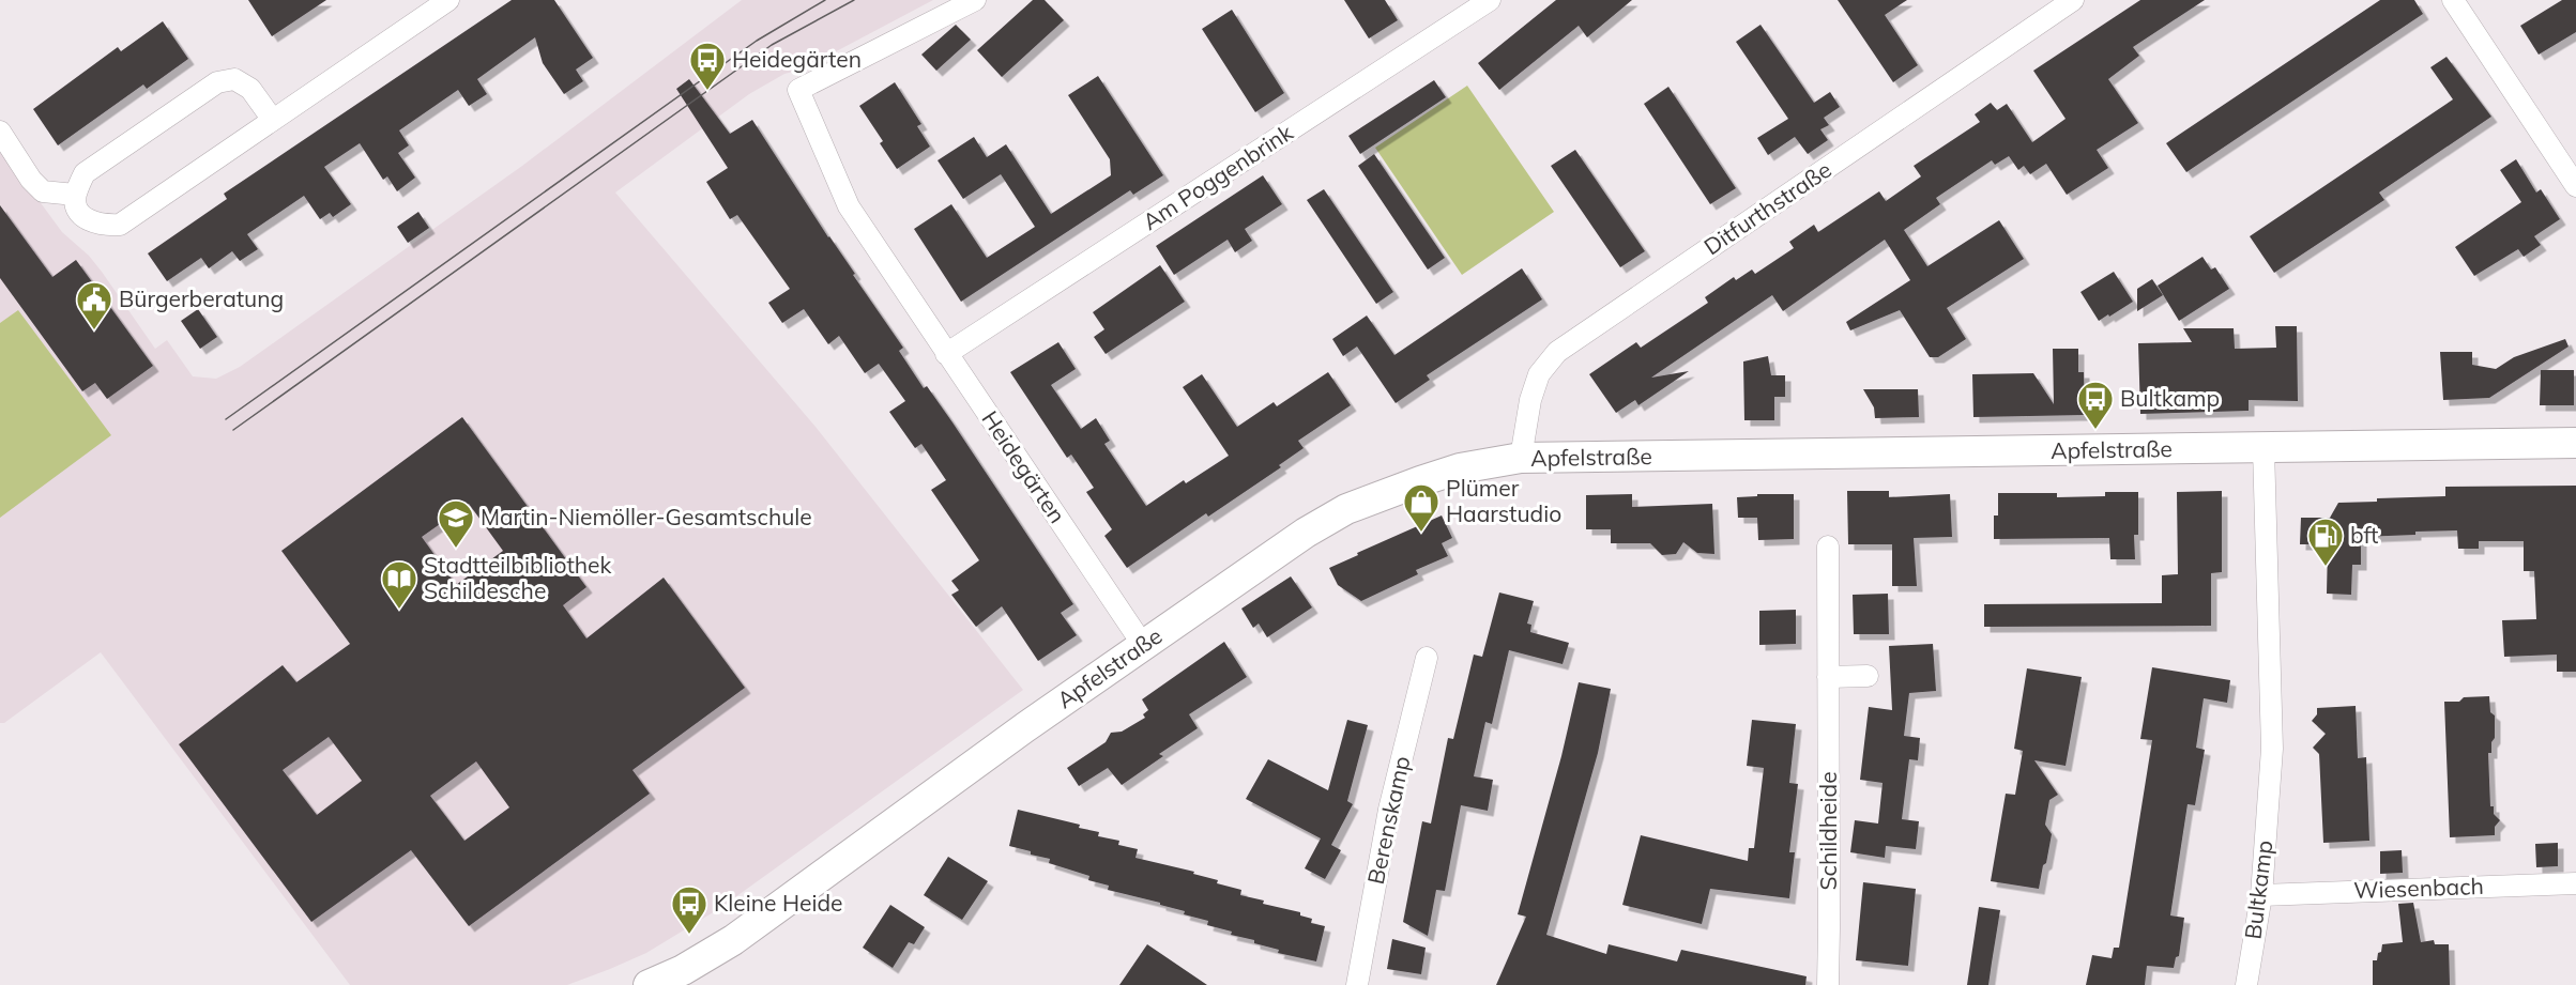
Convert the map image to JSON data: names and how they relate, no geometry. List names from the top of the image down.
{
  "streets": {
    "street": [
      "Am Poggenbrink",
      "Ditfurthstraße",
      "Apfelstraße",
      "Heidegärten",
      "Berenskamp",
      "Schildheide",
      "Wiesenbach",
      "Bultkamp"
    ]
  },
  "crossings": [
    ["Am Poggenbrink", "Heidegärten"],
    ["Ditfurthstraße", "Apfelstraße"],
    ["Apfelstraße", "Heidegärten"],
    ["Apfelstraße", "Bultkamp"],
    ["Wiesenbach", "Bultkamp"]
  ],
  "places": {
    "bus stop": ["Heidegärten", "Bultkamp", "Kleine Heide"],
    "public building": ["Bürgerberatung"],
    "shop": ["Plümer Haarstudio"],
    "school or university": ["Martin-Niemöller-Gesamtschule"],
    "fuel station": ["bft"],
    "library": ["Stadtteilbibliothek Schildesche"]
  }
}
